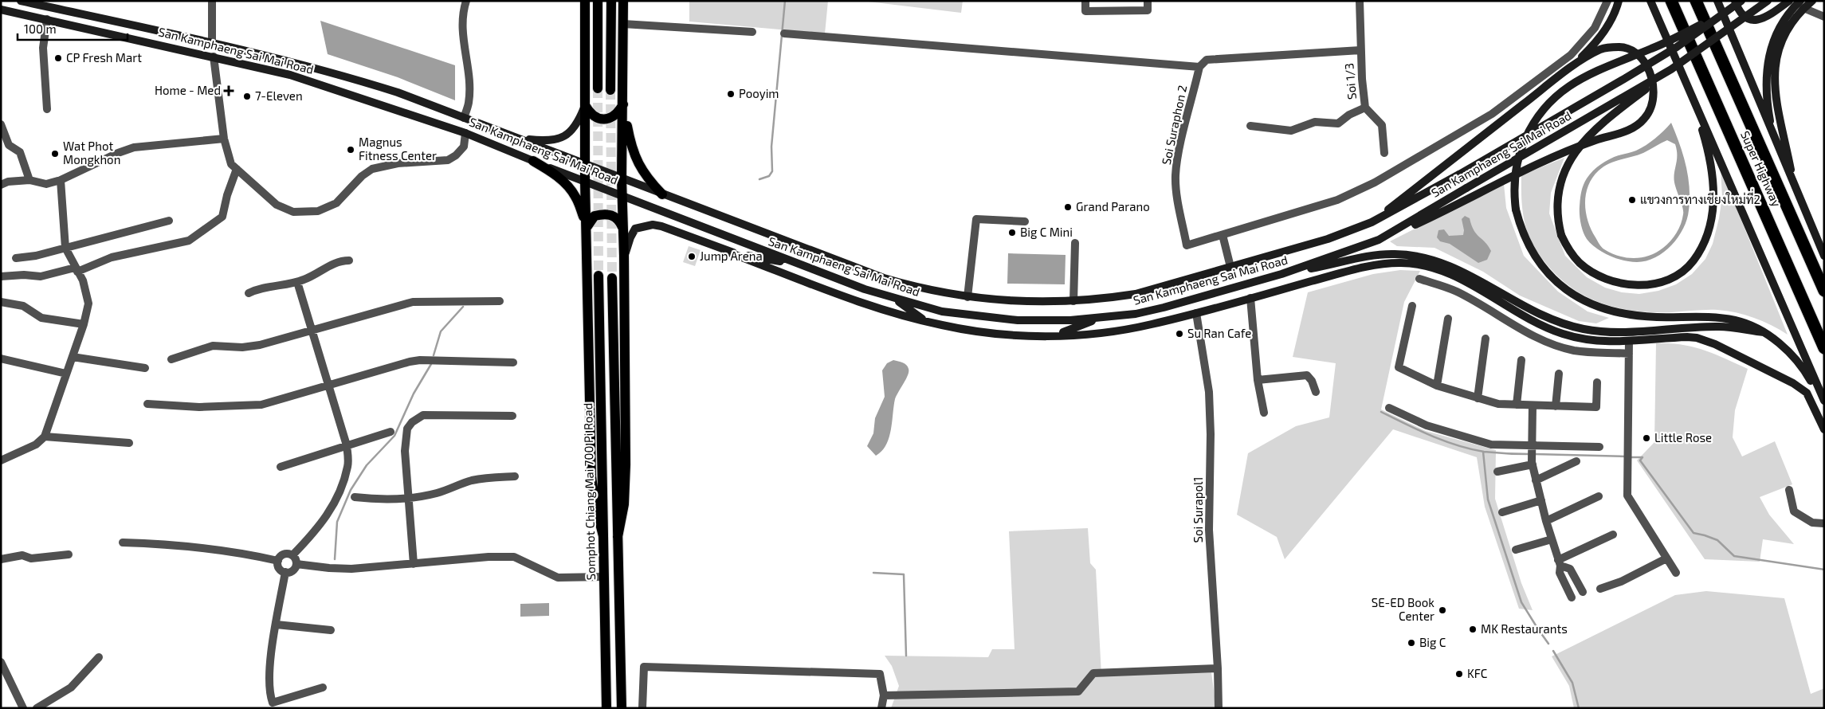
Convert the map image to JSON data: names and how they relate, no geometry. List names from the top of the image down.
{
  "streets": {
    "highway": ["Super Highway"],
    "main road": ["San Kamphaeng Sai Mai Road", "Somphot Chiang Mai 700 Pi Road"],
    "street": ["Soi 1/3", "Soi Suraphon 2", "Soi Surapol1"]
  },
  "places": {
    "other": [
      "CP Fresh Mart",
      "Pooyim",
      "7-Eleven",
      "Magnus Fitness Center",
      "Wat Phot Mongkhon",
      "แขวงการทางเชียงใหม่ที่2",
      "Grand Parano",
      "Big C Mini",
      "Jump Arena",
      "Su Ran Cafe",
      "Little Rose",
      "SE-ED Book Center",
      "MK Restaurants",
      "Big C",
      "KFC"
    ],
    "health": ["Home - Med"]
  },
  "scale_bar": "100 m"
}
